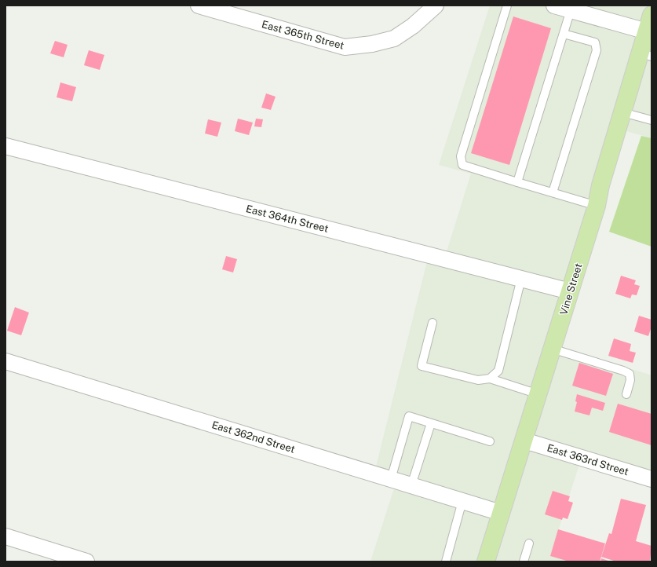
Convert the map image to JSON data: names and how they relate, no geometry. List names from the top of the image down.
{
  "streets": {
    "main road": ["Vine Street"],
    "street": [
      "East 365th Street",
      "East 364th Street",
      "East 362nd Street",
      "East 363rd Street"
    ]
  },
  "crossings": [
    ["East 364th Street", "Vine Street"],
    ["Vine Street", "East 362nd Street"],
    ["Vine Street", "East 363rd Street"]
  ]
}
